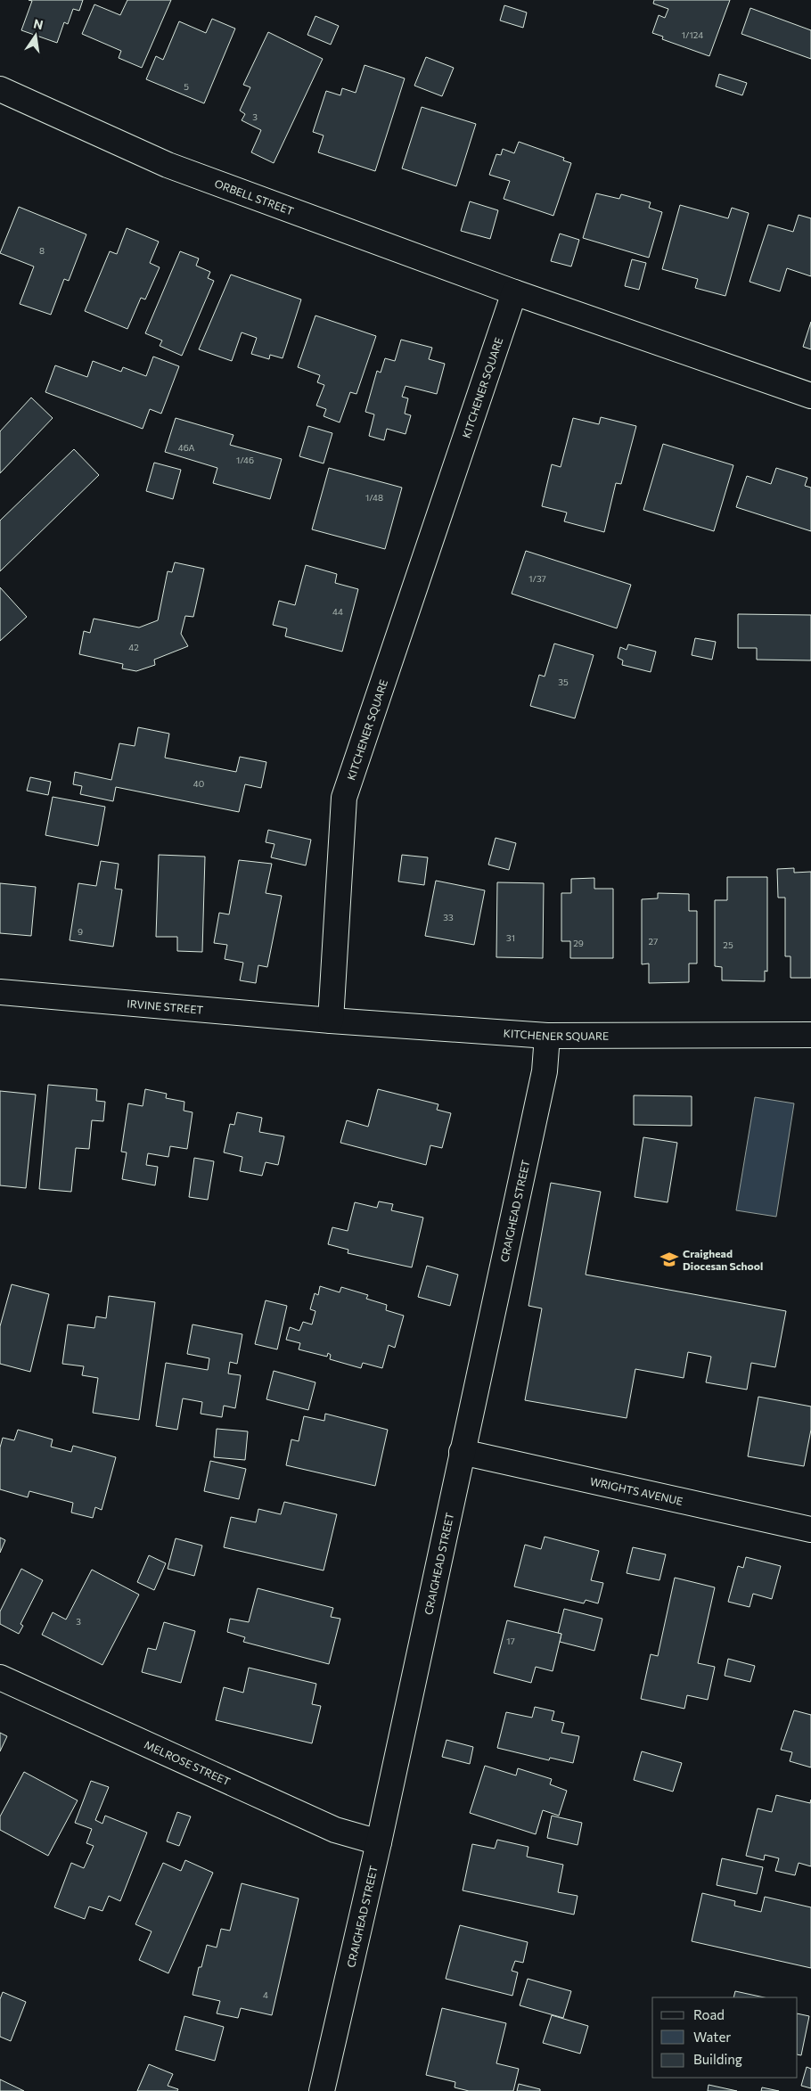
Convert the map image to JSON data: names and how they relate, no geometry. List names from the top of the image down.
{
  "streets": {
    "street": [
      "ORBELL STREET",
      "KITCHENER SQUARE",
      "IRVINE STREET",
      "CRAIGHEAD STREET",
      "WRIGHTS AVENUE",
      "MELROSE STREET"
    ]
  },
  "crossings": [
    ["ORBELL STREET", "KITCHENER SQUARE"],
    ["KITCHENER SQUARE", "IRVINE STREET"],
    ["KITCHENER SQUARE", "CRAIGHEAD STREET"],
    ["CRAIGHEAD STREET", "WRIGHTS AVENUE"],
    ["CRAIGHEAD STREET", "MELROSE STREET"]
  ],
  "places": {
    "school or university": ["Craighead Diocesan School"]
  },
  "house_numbers": [
    "1/124",
    "5",
    "3",
    "8",
    "46A",
    "1/46",
    "1/48",
    "1/37",
    "44",
    "42",
    "35",
    "40",
    "33",
    "9",
    "31",
    "27",
    "29",
    "25",
    "3",
    "17",
    "4"
  ],
  "legend": ["Road", "Water", "Building"],
  "north": "top"
}
